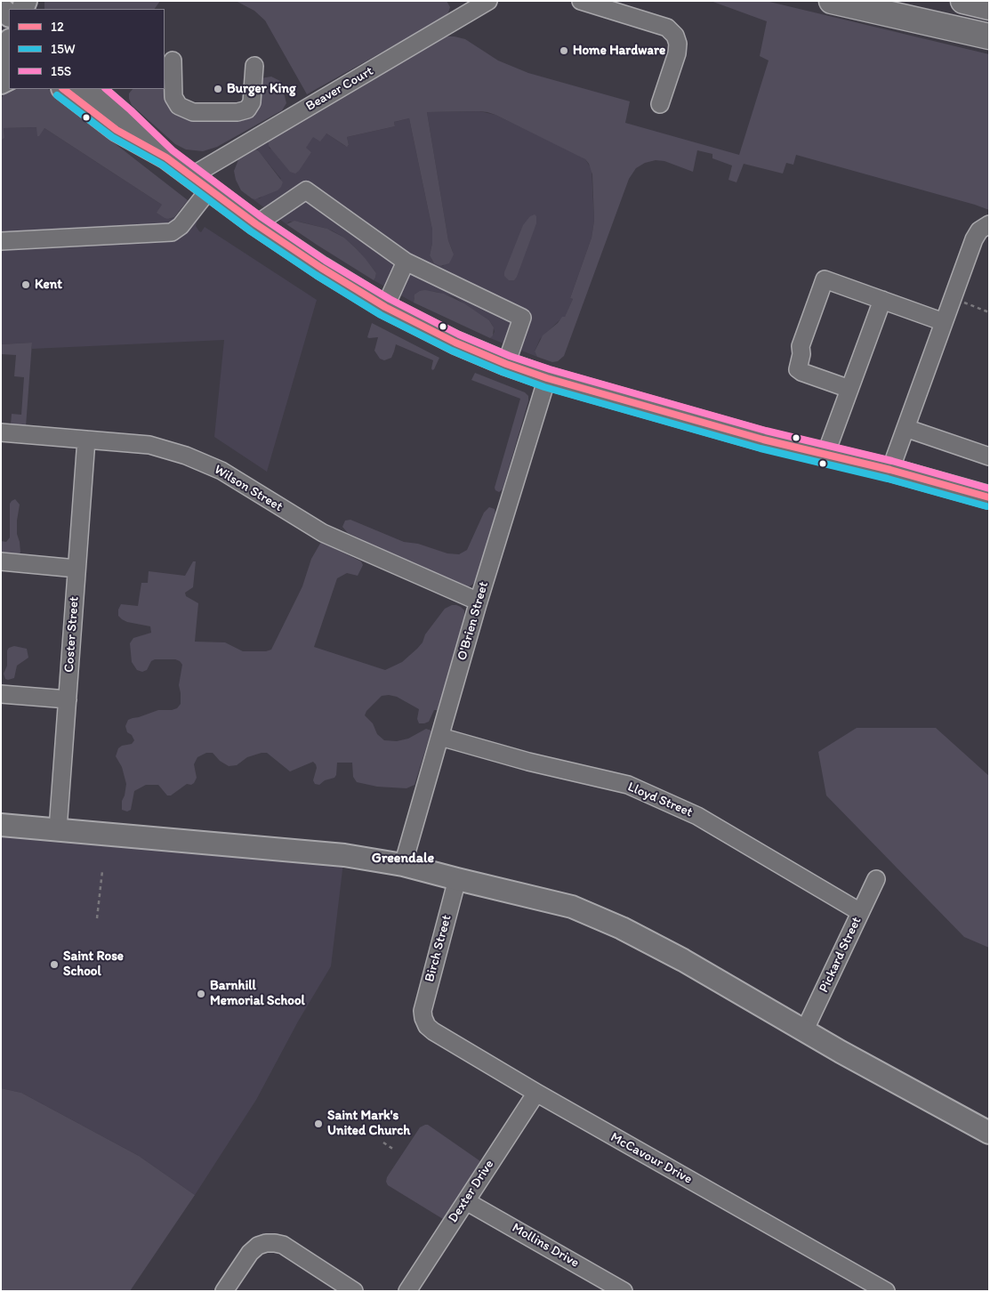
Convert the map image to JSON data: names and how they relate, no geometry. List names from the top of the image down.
{
  "streets": {
    "street": [
      "Beaver Court",
      "Wilson Street",
      "O'Brien Street",
      "Coster Street",
      "Lloyd Street",
      "Birch Street",
      "Pickard Street",
      "McCavour Drive",
      "Dexter Drive",
      "Mollins Drive"
    ]
  },
  "crossings": [
    ["Wilson Street", "O'Brien Street"],
    ["Wilson Street", "Coster Street"],
    ["O'Brien Street", "Lloyd Street"],
    ["Lloyd Street", "Pickard Street"],
    ["Birch Street", "McCavour Drive"],
    ["McCavour Drive", "Dexter Drive"],
    ["Dexter Drive", "Mollins Drive"]
  ],
  "districts": ["Greendale"],
  "places": [
    "Home Hardware",
    "Burger King",
    "Kent",
    "Saint Rose School",
    "Barnhill Memorial School",
    "Saint Mark's United Church"
  ],
  "lines": ["transit line 12", "transit line 15S", "transit line 15W"],
  "legend": ["12", "15W", "15S"]
}
